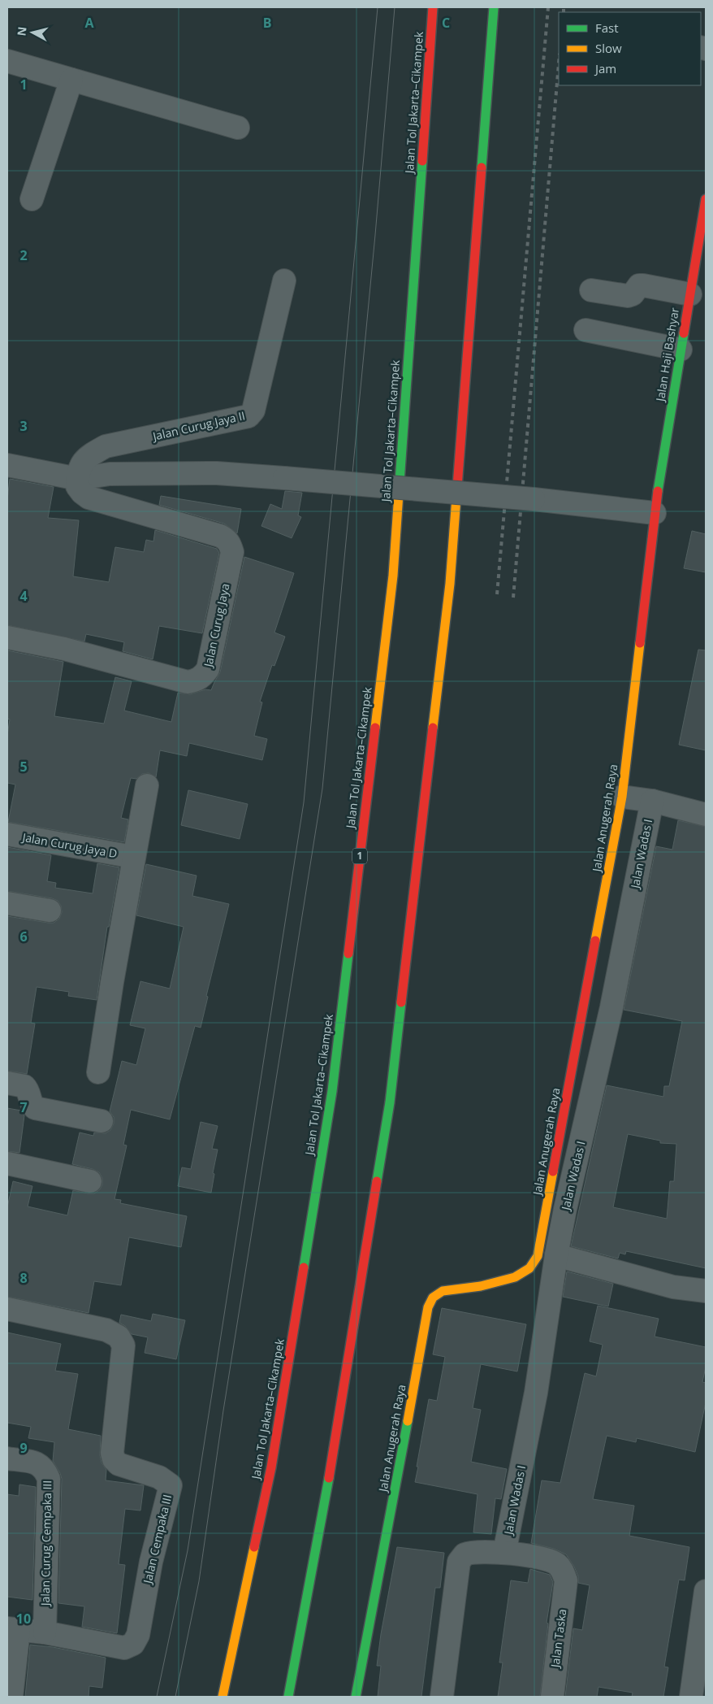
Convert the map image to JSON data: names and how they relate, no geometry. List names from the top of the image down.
{
  "streets": {
    "main road": [
      "Jalan Tol Jakarta–Cikampek",
      "Jalan Haji Bashyar",
      "Jalan Anugerah Raya",
      "1"
    ],
    "street": [
      "Jalan Curug Jaya II",
      "Jalan Curug Jaya",
      "Jalan Curug Jaya D",
      "Jalan Wadas I",
      "Jalan Cempaka III",
      "Jalan Curug Cempaka III",
      "Jalan Taska"
    ]
  },
  "crossings": [
    ["Jalan Haji Bashyar", "Jalan Anugerah Raya"],
    ["Jalan Curug Jaya II", "Jalan Curug Jaya"],
    ["Jalan Wadas I", "Jalan Taska"],
    ["Jalan Cempaka III", "Jalan Curug Cempaka III"]
  ],
  "legend": ["Fast", "Slow", "Jam"],
  "north": "left",
  "grid": {
    "columns": ["A", "B", "C"],
    "rows": [
      "1",
      "2",
      "3",
      "4",
      "5",
      "6",
      "7",
      "8",
      "9",
      "10"
    ]
  }
}
